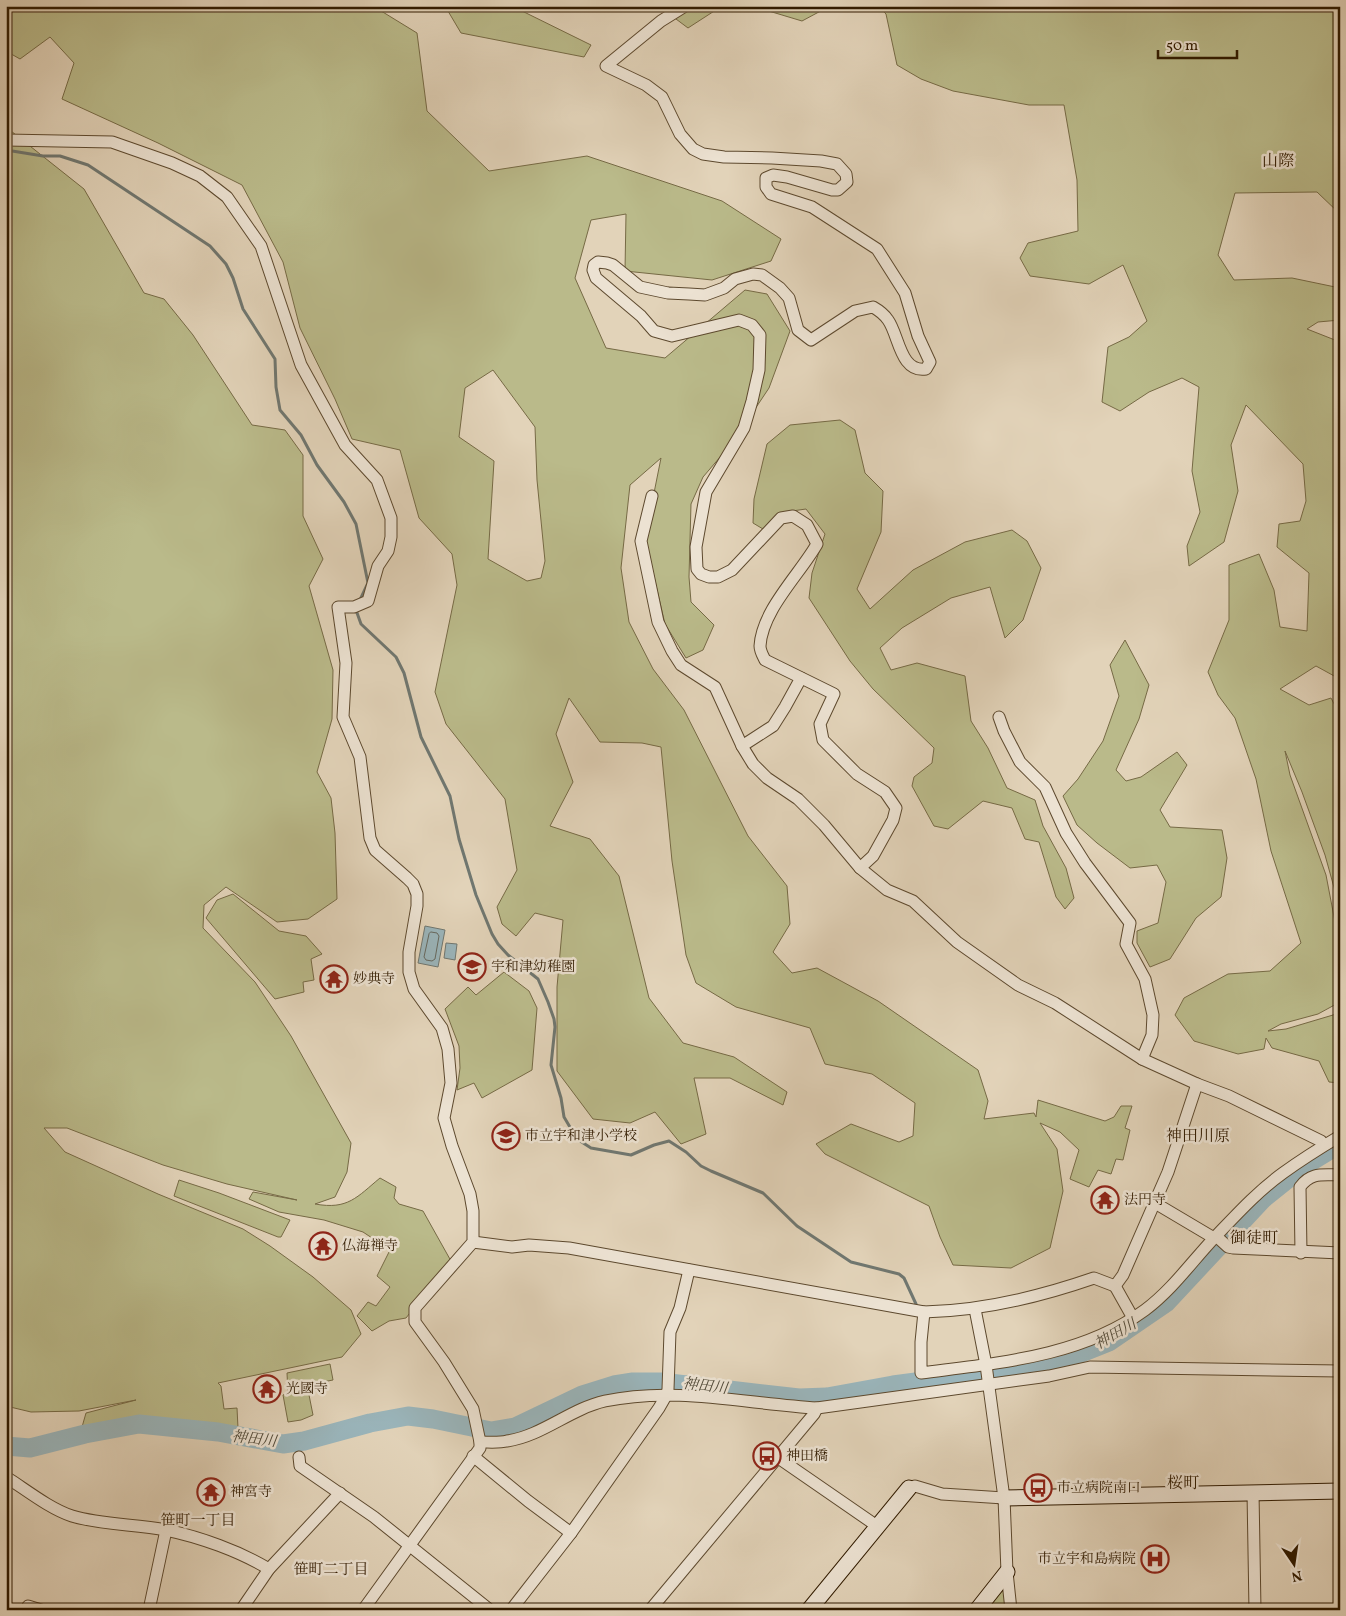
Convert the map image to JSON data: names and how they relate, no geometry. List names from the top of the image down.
{
  "districts": [
    "山際",
    "神田川原",
    "御徒町",
    "桜町",
    "笹町一丁目",
    "笹町二丁目"
  ],
  "water": ["神田川"],
  "places": {
    "school or university": ["宇和津幼稚園", "市立宇和津小学校"],
    "temple": [
      "妙典寺",
      "法円寺",
      "仏海禅寺",
      "光國寺",
      "神宮寺"
    ],
    "bus stop": ["神田橋", "市立病院南口"],
    "hospital": ["市立宇和島病院"]
  },
  "scale_bar": "50 m",
  "north": "bottom"
}
